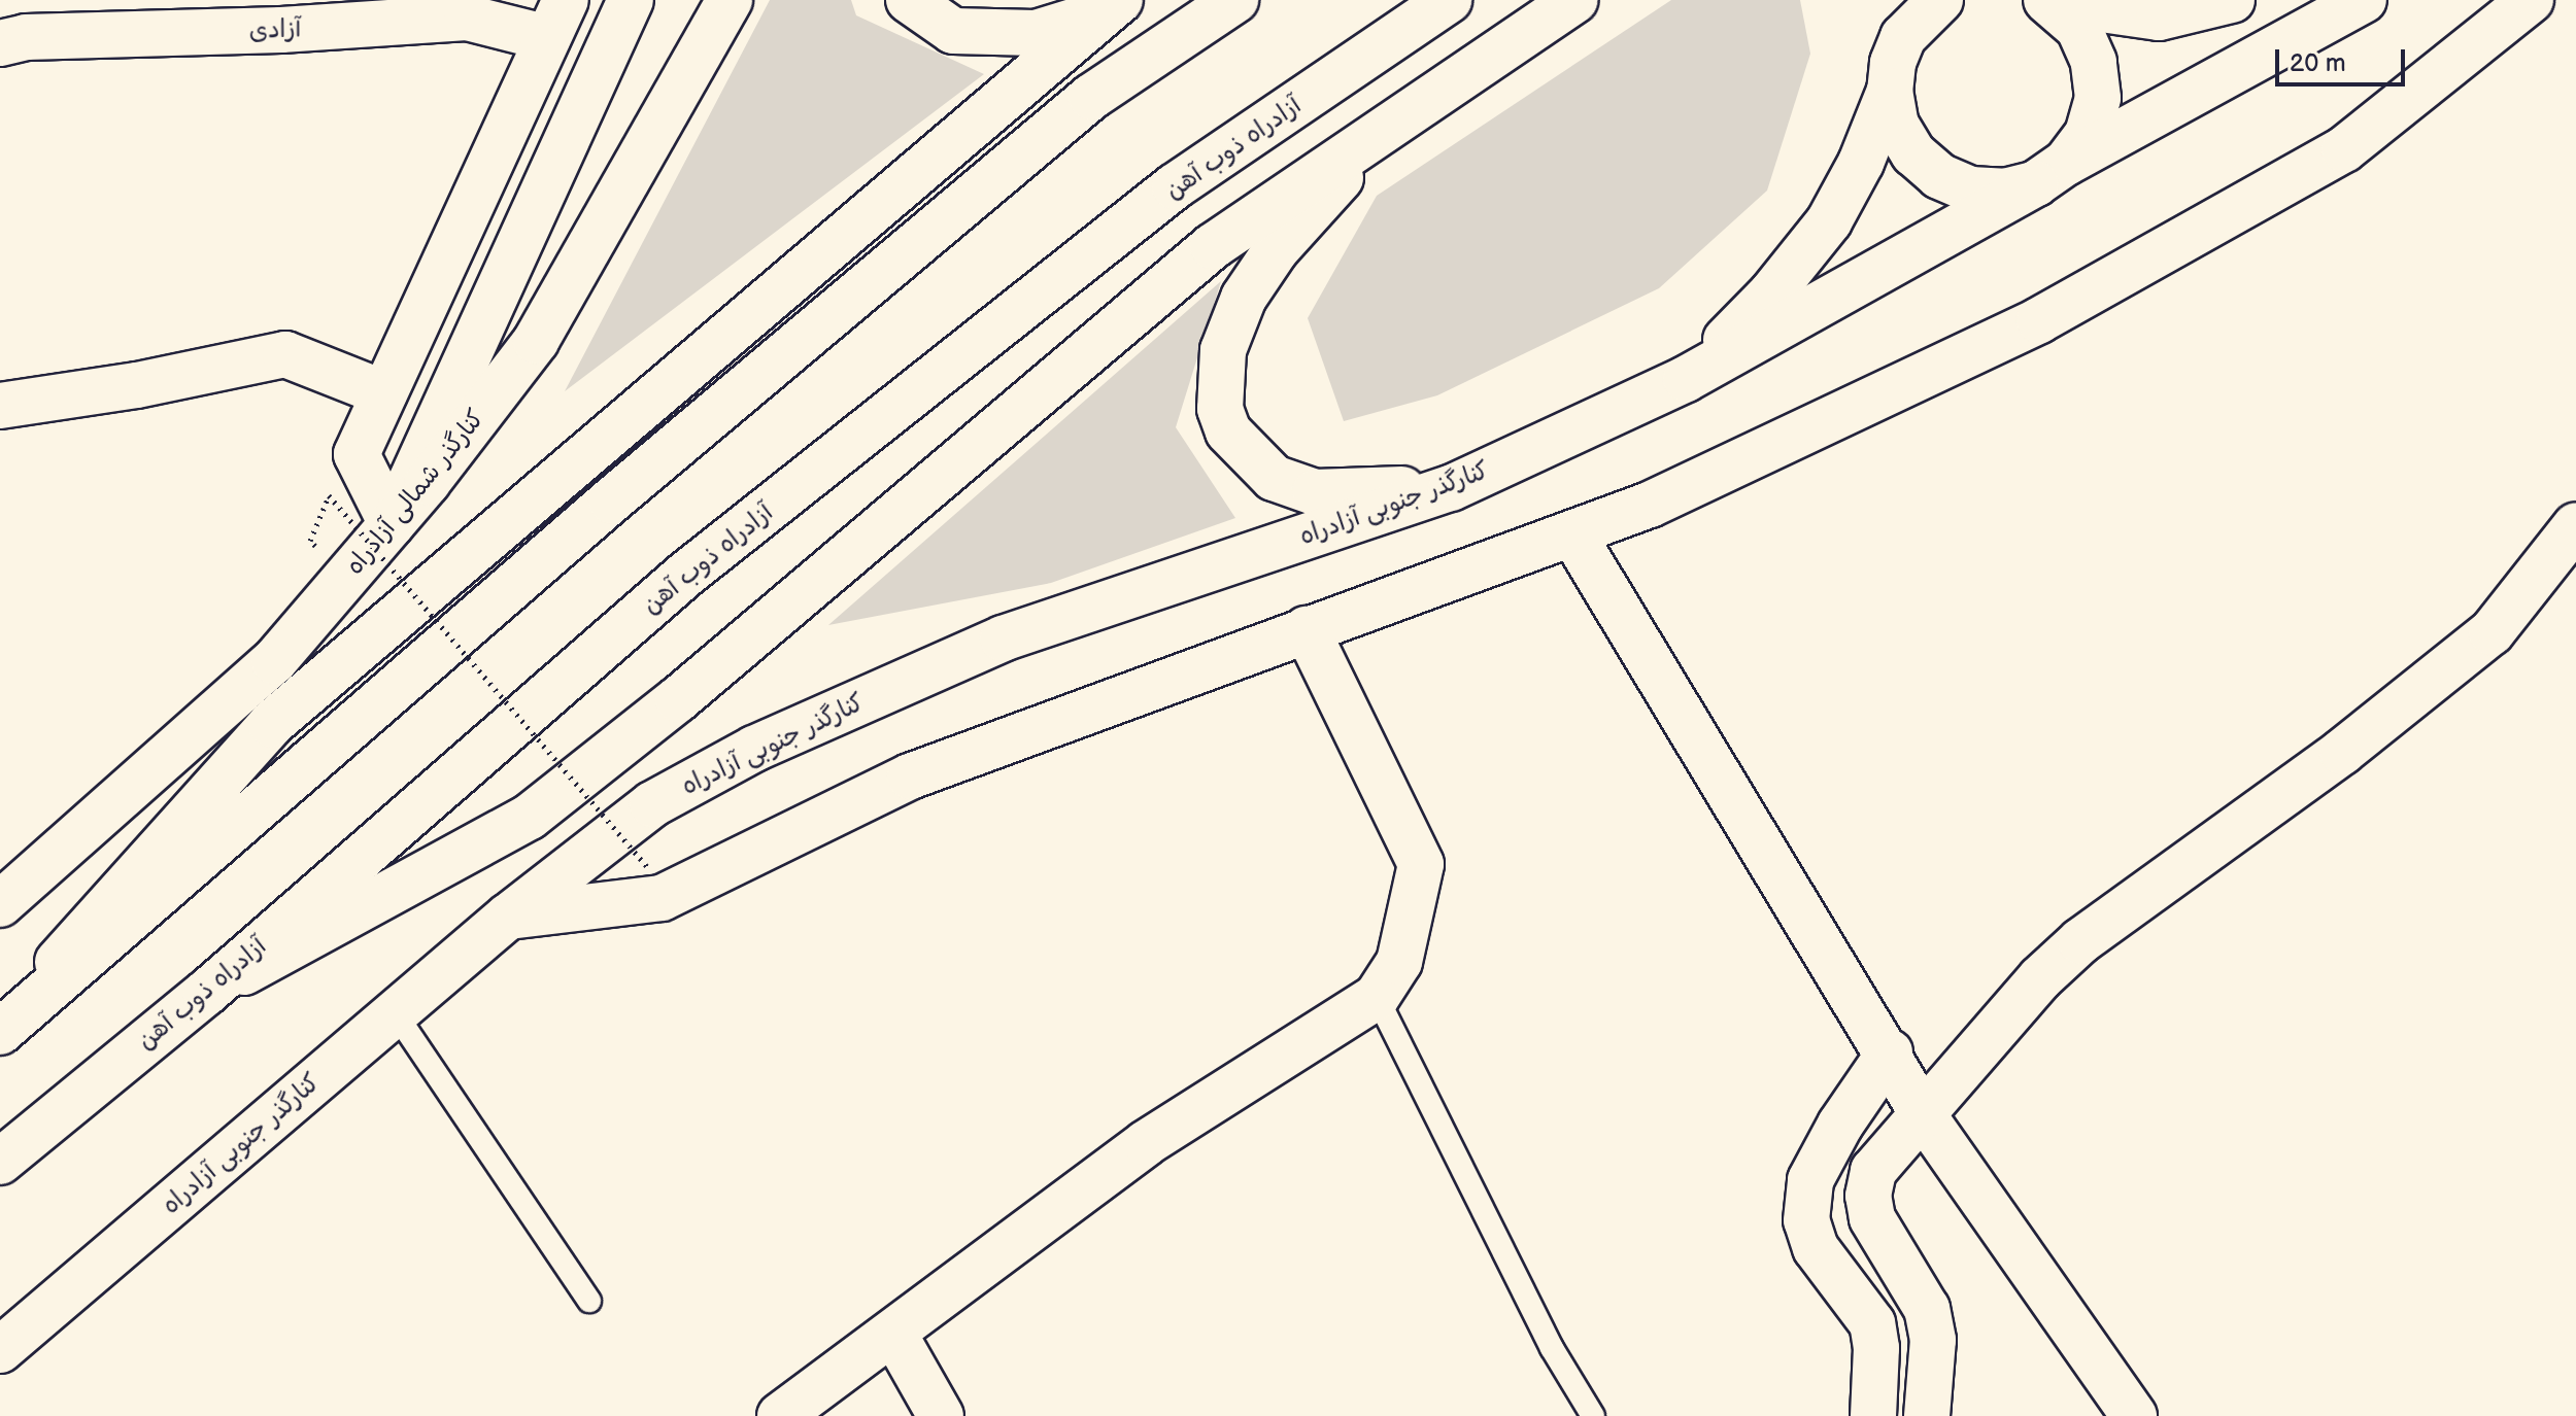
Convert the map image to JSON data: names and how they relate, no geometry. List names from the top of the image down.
{
  "streets": {
    "main road": [
      "آزادی",
      "آزادراه ذوب آهن",
      "کنارگذر شمالی آزادراه",
      "کنارگذر جنوبی آزادراه"
    ]
  },
  "scale_bar": "20 m"
}
